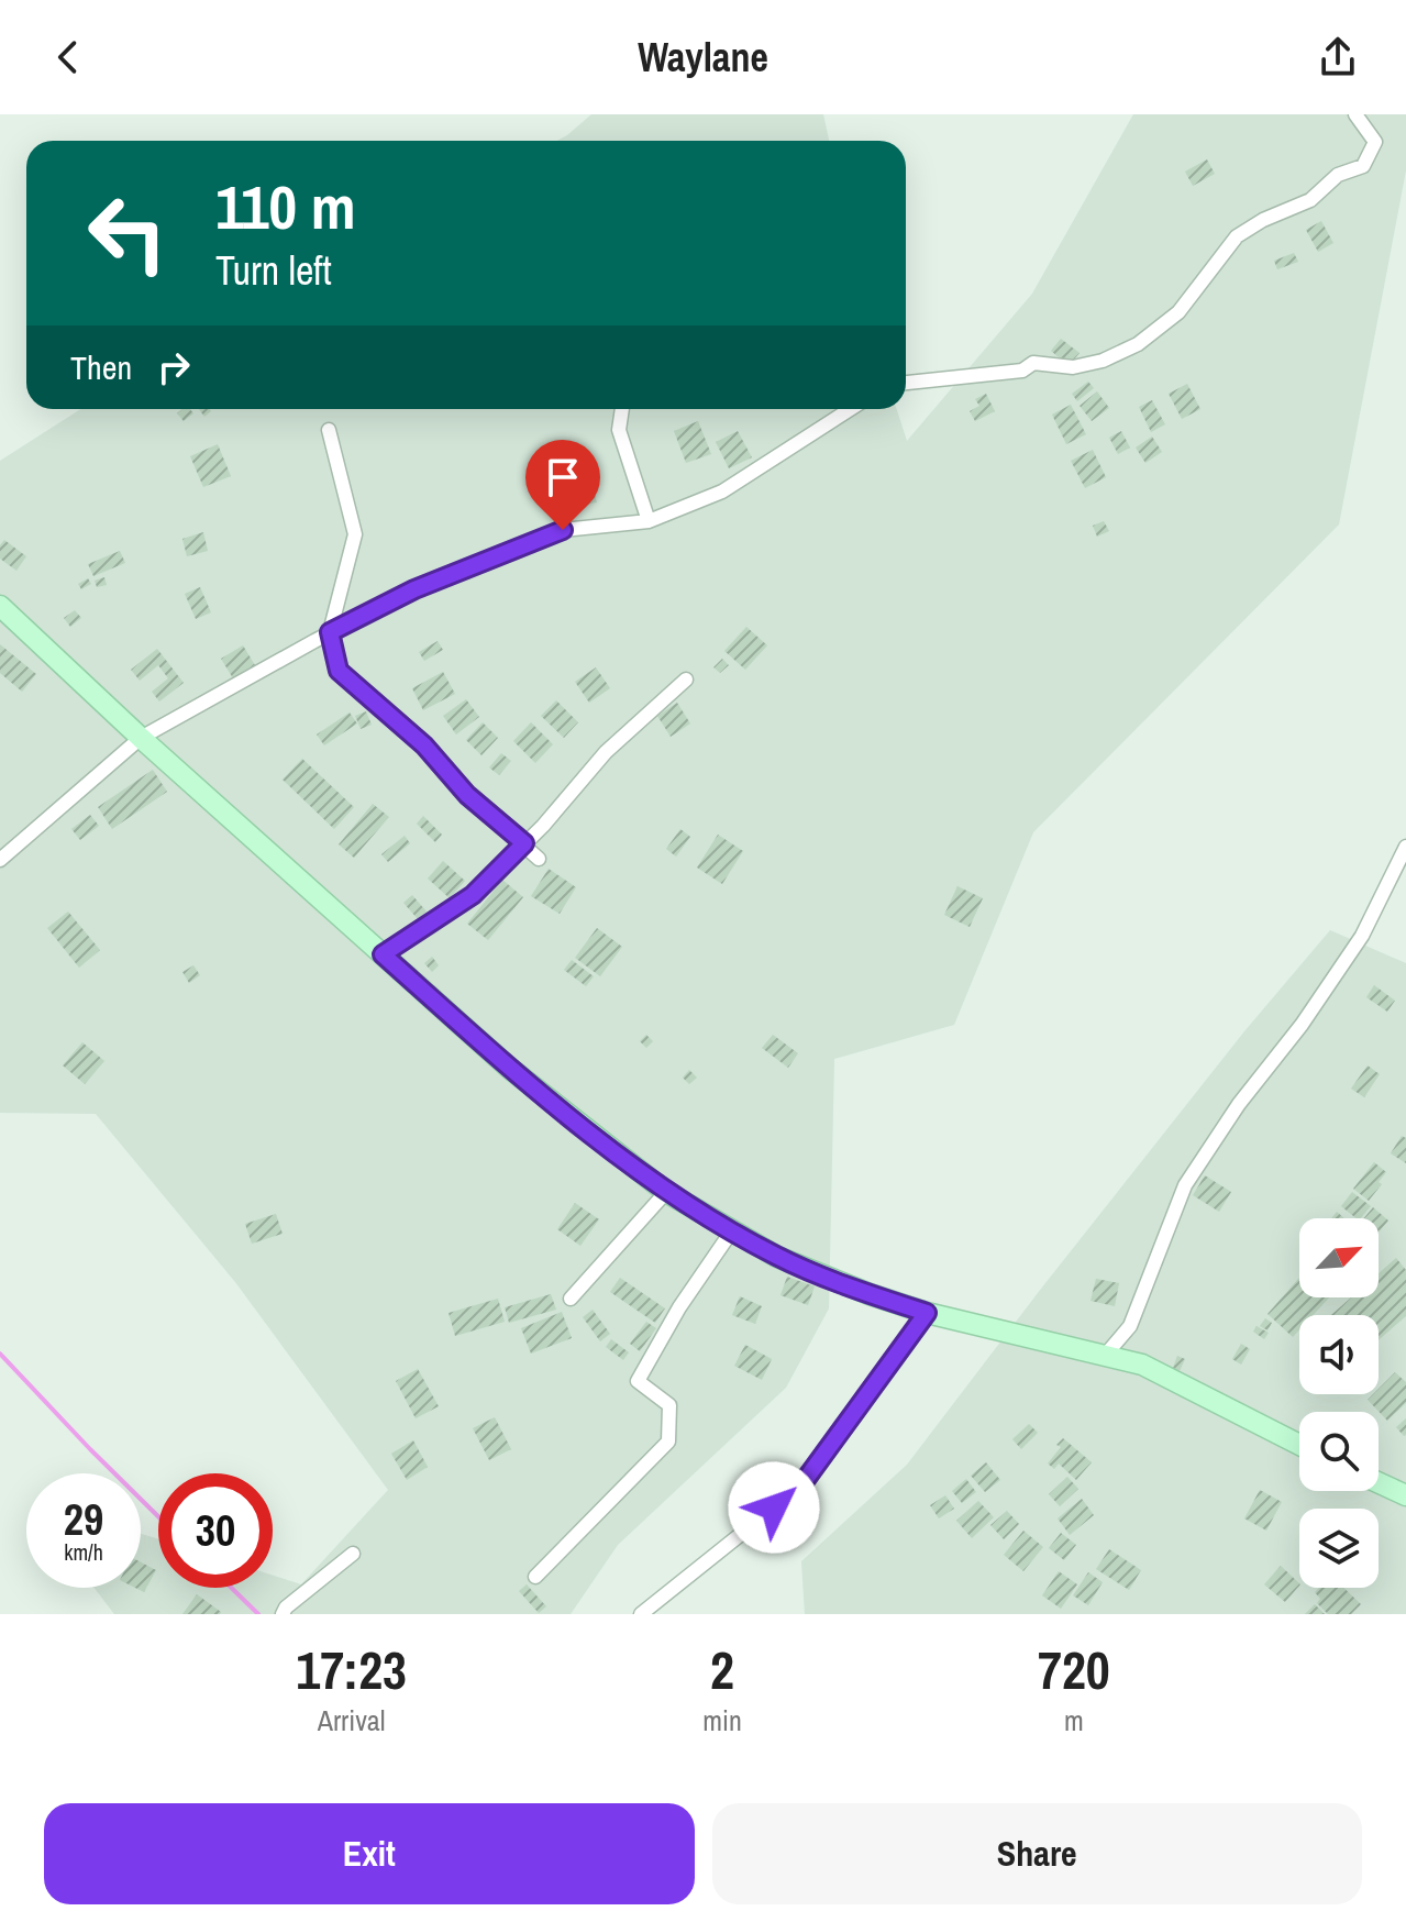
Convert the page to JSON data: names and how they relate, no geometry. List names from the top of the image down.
{
  "north": "top right",
  "page": {
    "header": "Waylane",
    "turn": ["110 m", "Turn left"],
    "then": "Then",
    "speed": "29 km/h",
    "limit": "30",
    "eta": [
      "17:23",
      "Arrival",
      "2",
      "min",
      "720",
      "m"
    ],
    "buttons": ["Exit", "Share"]
  }
}
